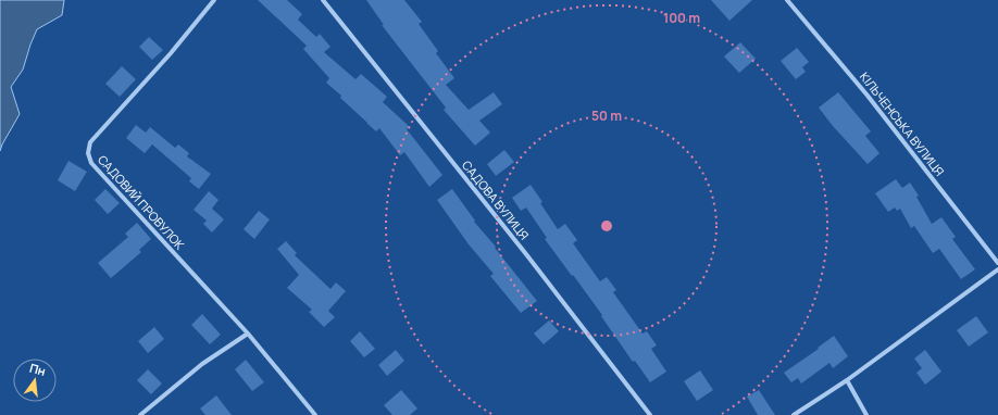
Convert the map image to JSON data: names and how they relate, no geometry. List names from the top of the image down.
{
  "streets": {
    "street": ["КІЛЬЧЕНСЬКА ВУЛИЦЯ", "САДОВА ВУЛИЦЯ", "САДОВИЙ ПРОВУЛОК"]
  },
  "north": "top",
  "rings": ["100 m", "50 m"]
}
